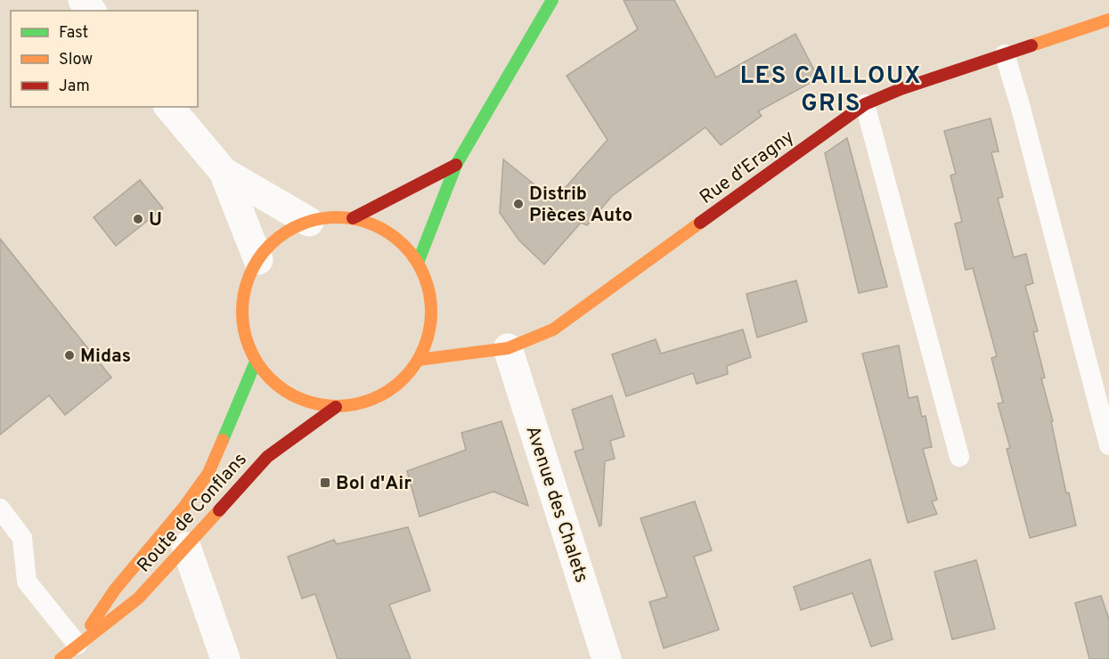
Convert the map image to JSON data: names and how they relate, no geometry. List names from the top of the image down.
{
  "streets": {
    "main road": ["Rue d'Eragny", "Route de Conflans"],
    "street": ["Avenue des Chalets"]
  },
  "crossings": [
    ["Rue d'Eragny", "Avenue des Chalets"],
    ["Rue d'Eragny", "Route de Conflans"]
  ],
  "districts": ["LES CAILLOUX GRIS"],
  "places": {
    "other": ["Distrib Pièces Auto", "U", "Midas"],
    "transit": ["Bol d'Air"]
  },
  "legend": ["Fast", "Slow", "Jam"]
}
